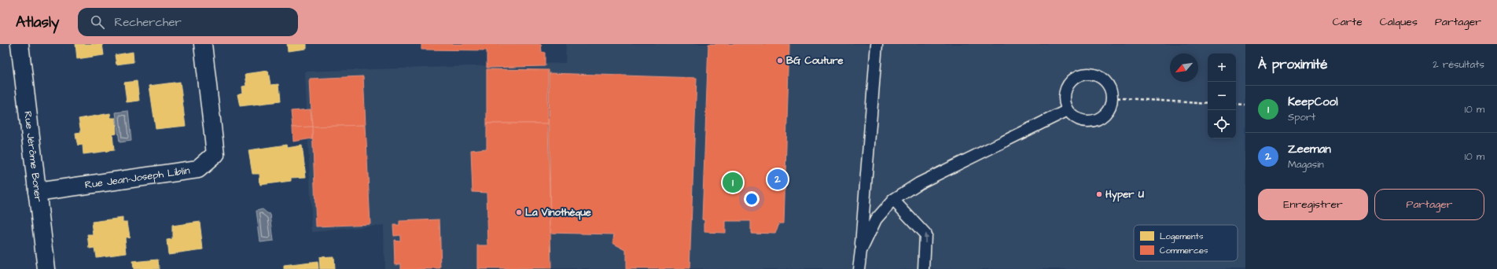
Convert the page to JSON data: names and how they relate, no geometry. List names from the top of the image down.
{
  "streets": {
    "street": ["Rue Jérôme Boner", "Rue Jean-Joseph Liblin"]
  },
  "crossings": [
    ["Rue Jérôme Boner", "Rue Jean-Joseph Liblin"]
  ],
  "places": ["BG Couture", "Hyper U", "La Vinothèque"],
  "legend": ["Logements", "Commerces"],
  "north": "bottom left",
  "page": {
    "header": "Atlasly",
    "search": "Rechercher",
    "nav": ["Carte", "Calques", "Partager"],
    "heading": ["À proximité", "2 résultats"],
    "map_buttons": ["+", "−"],
    "list": [
      {
        "mark": "1",
        "name": "KeepCool",
        "note": "Sport",
        "value": "10 m"
      },
      {
        "mark": "2",
        "name": "Zeeman",
        "note": "Magasin",
        "value": "10 m"
      }
    ],
    "pins": ["2", "1"],
    "buttons": ["Enregistrer", "Partager"]
  }
}
